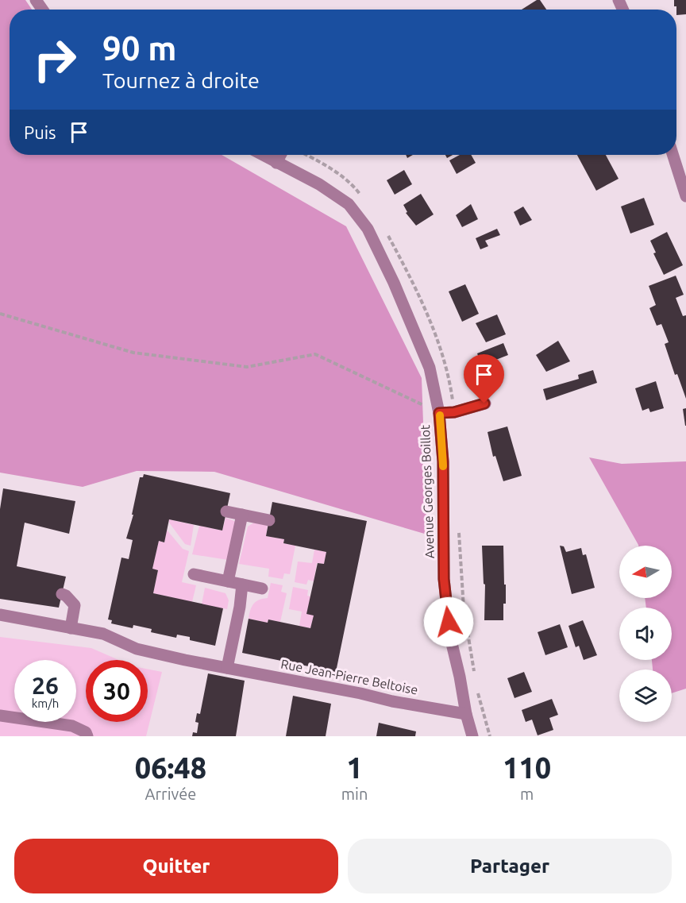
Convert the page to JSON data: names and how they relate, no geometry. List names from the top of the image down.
{
  "streets": {
    "street": ["Avenue Georges Boillot", "Rue Jean-Pierre Beltoise"]
  },
  "crossings": [
    ["Avenue Georges Boillot", "Rue Jean-Pierre Beltoise"]
  ],
  "north": "left",
  "page": {
    "turn": ["90 m", "Tournez à droite"],
    "then": "Puis",
    "speed": "26 km/h",
    "limit": "30",
    "eta": [
      "06:48",
      "Arrivée",
      "1",
      "min",
      "110",
      "m"
    ],
    "buttons": ["Quitter", "Partager"]
  }
}
